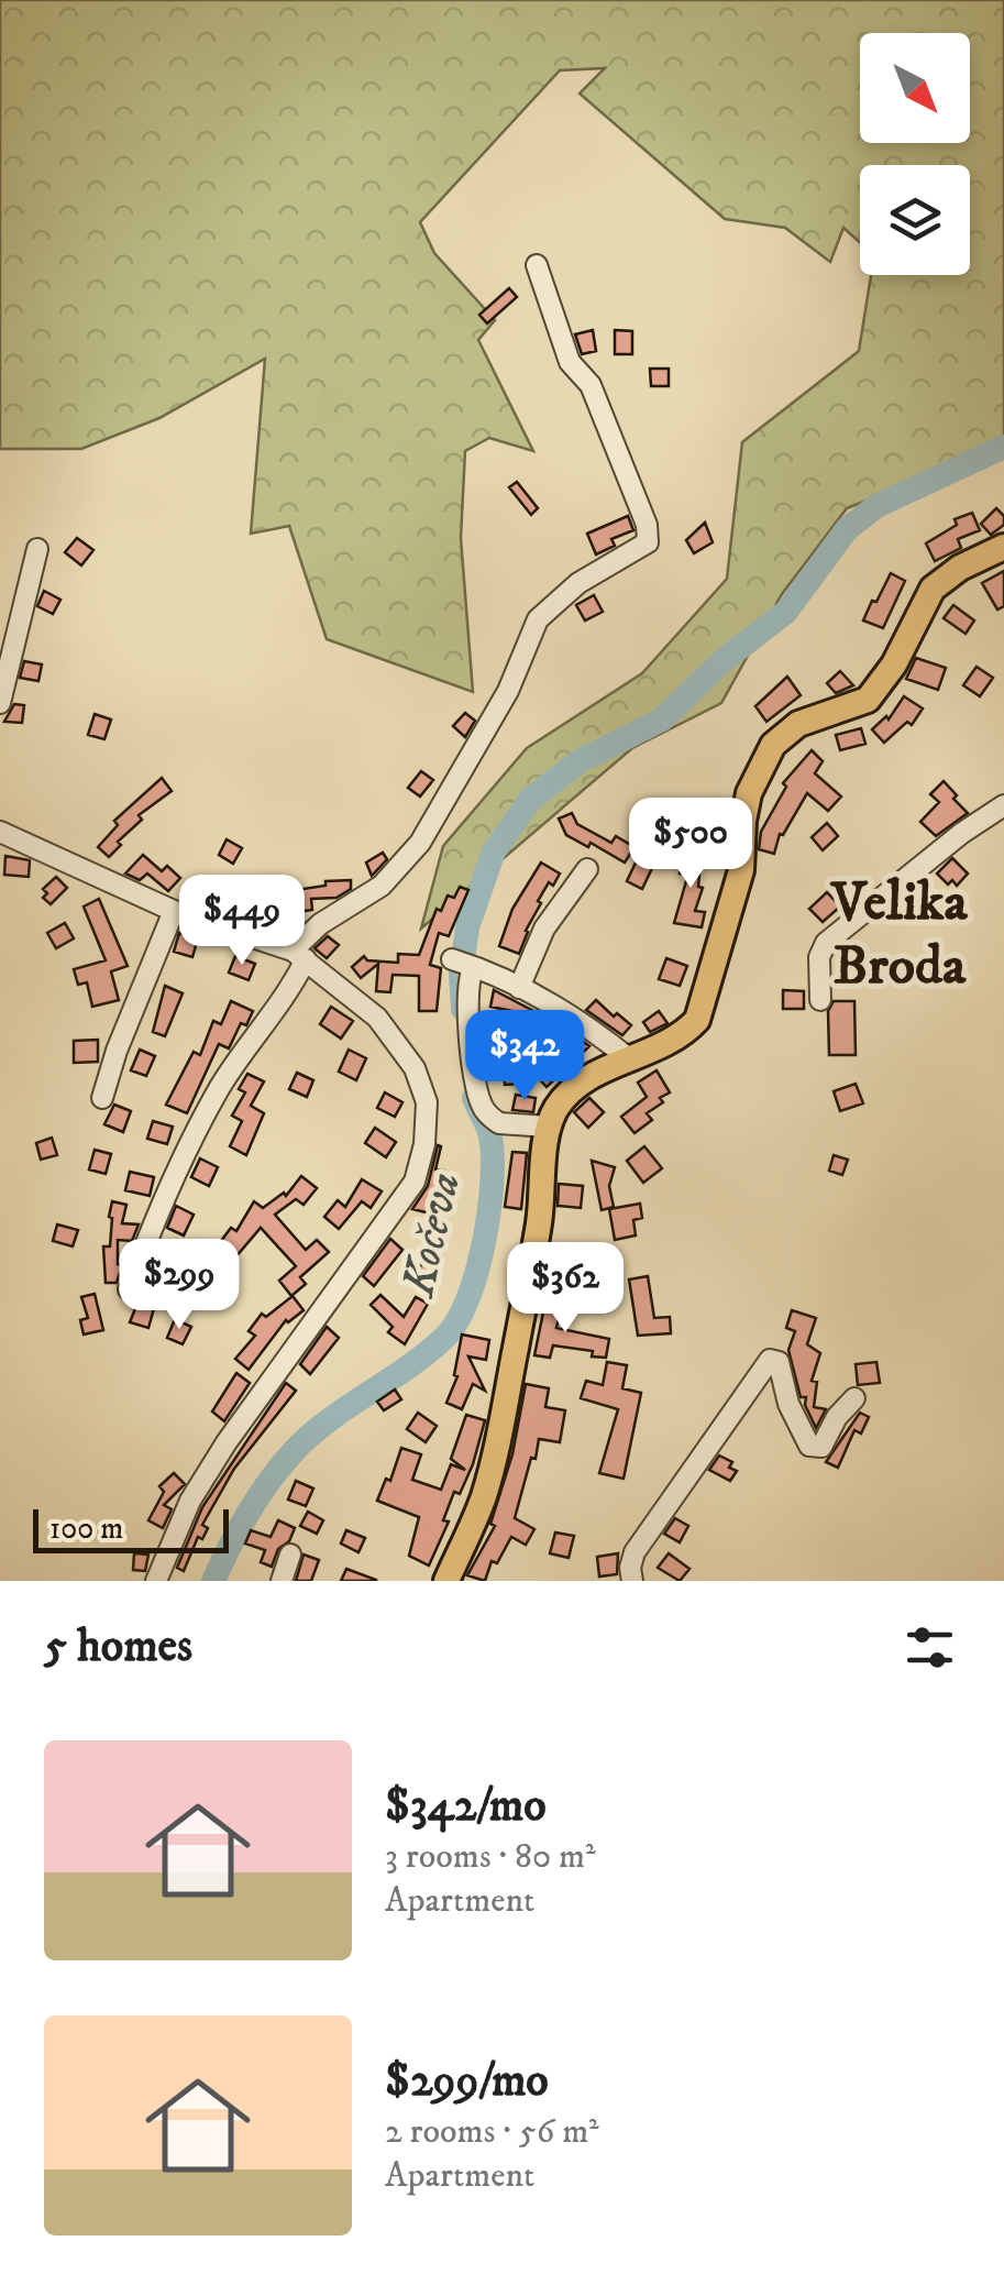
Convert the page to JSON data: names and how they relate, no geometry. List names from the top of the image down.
{
  "districts": ["Velika Broda"],
  "water": ["Kočeva"],
  "scale_bar": "100 m",
  "north": "bottom right",
  "page": {
    "price": [
      "$500",
      "$449",
      "$342",
      "$299",
      "$362"
    ],
    "scale": "100 m",
    "heading": "5 homes",
    "list": [
      {
        "name": "$342/mo",
        "note": "3 rooms · 80 m² · Apartment"
      },
      {
        "name": "$299/mo",
        "note": "2 rooms · 56 m² · Apartment"
      }
    ]
  }
}
